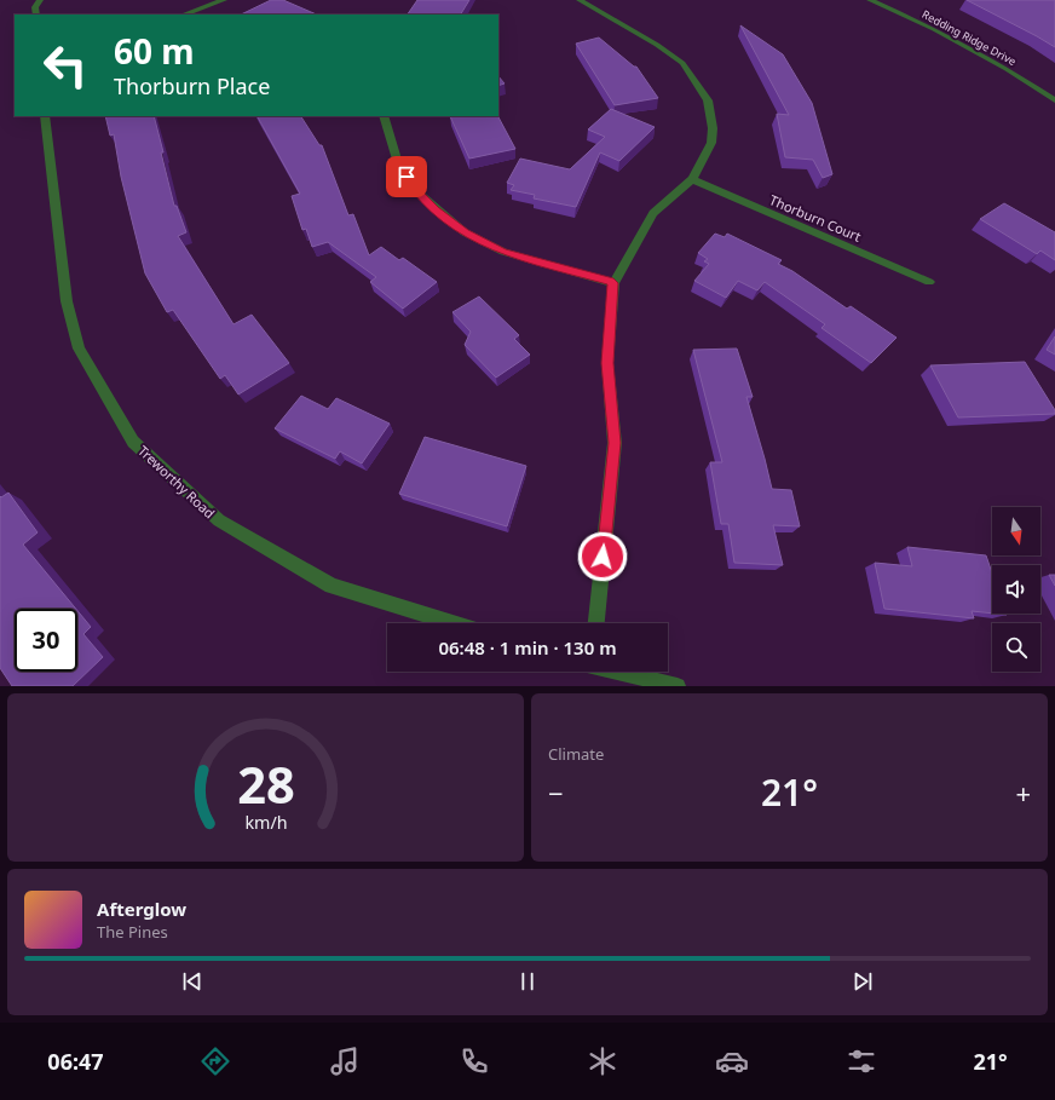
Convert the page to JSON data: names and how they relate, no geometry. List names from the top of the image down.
{
  "streets": {
    "street": ["Redding Ridge Drive", "Thorburn Court", "Treworthy Road"]
  },
  "north": "bottom",
  "page": {
    "turn": ["60 m", "Thorburn Place"],
    "limit": "30",
    "trip": "06:48 · 1 min · 130 m",
    "tile": "Climate",
    "heat": ["−", "21°", "+"],
    "song": ["Afterglow", "The Pines"],
    "tabs": ["06:47", "21°"],
    "gauge": ["28", "km/h"]
  }
}
